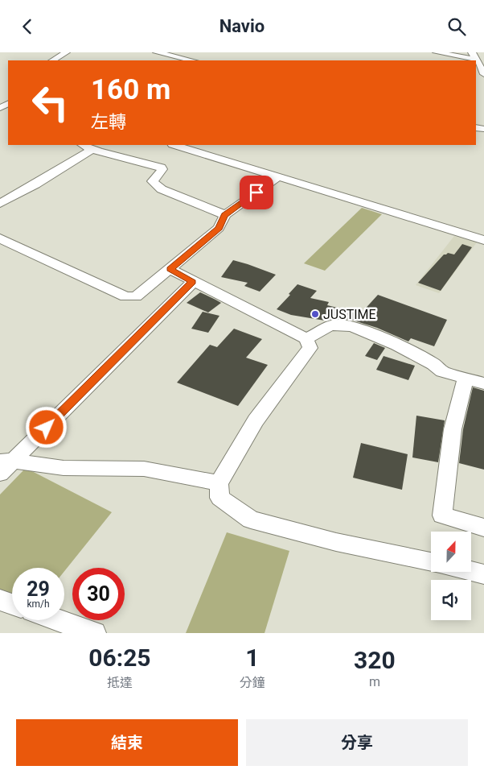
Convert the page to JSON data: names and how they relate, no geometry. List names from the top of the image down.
{
  "places": ["JUSTIME"],
  "north": "top",
  "page": {
    "header": "Navio",
    "turn": ["160 m", "左轉"],
    "speed": "29 km/h",
    "limit": "30",
    "eta": [
      "06:25",
      "抵達",
      "1",
      "分鐘",
      "320",
      "m"
    ],
    "buttons": ["結束", "分享"]
  }
}
